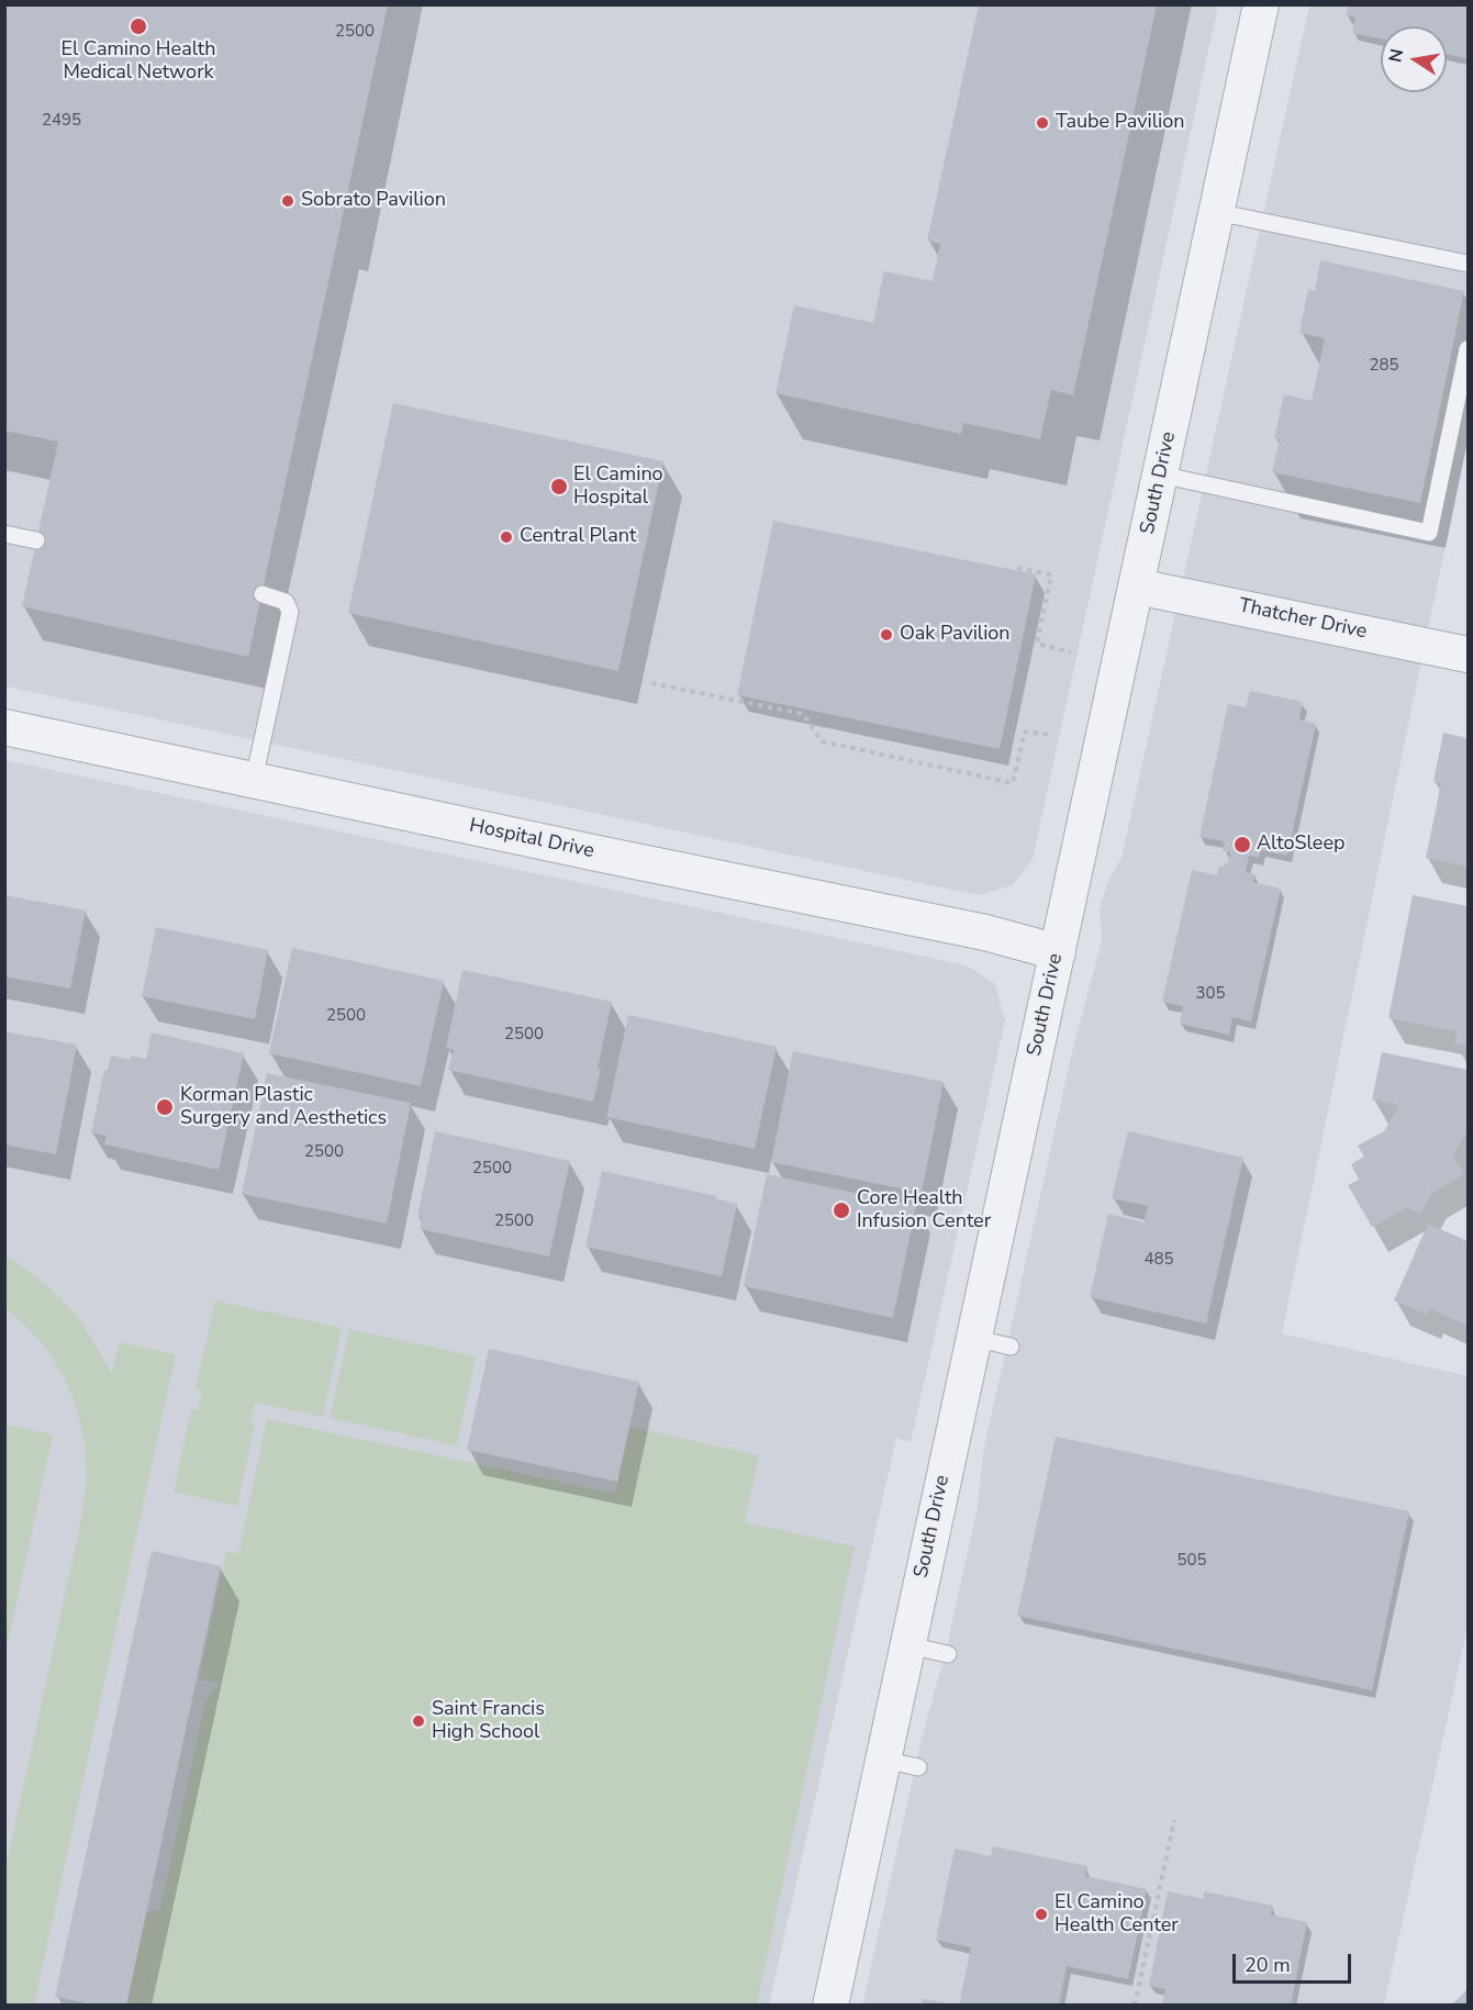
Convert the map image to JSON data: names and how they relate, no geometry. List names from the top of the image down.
{
  "streets": {
    "street": ["South Drive", "Thatcher Drive", "Hospital Drive"]
  },
  "crossings": [
    ["South Drive", "Thatcher Drive"],
    ["South Drive", "Hospital Drive"]
  ],
  "places": [
    "El Camino Health Medical Network",
    "Taube Pavilion",
    "Sobrato Pavilion",
    "El Camino Hospital",
    "Central Plant",
    "Oak Pavilion",
    "AltoSleep",
    "Korman Plastic Surgery and Aesthetics",
    "Core Health Infusion Center",
    "Saint Francis High School",
    "El Camino Health Center"
  ],
  "house_numbers": [
    "2500",
    "2495",
    "285",
    "305",
    "2500",
    "2500",
    "2500",
    "2500",
    "2500",
    "485",
    "505"
  ],
  "scale_bar": "20 m",
  "north": "left"
}
